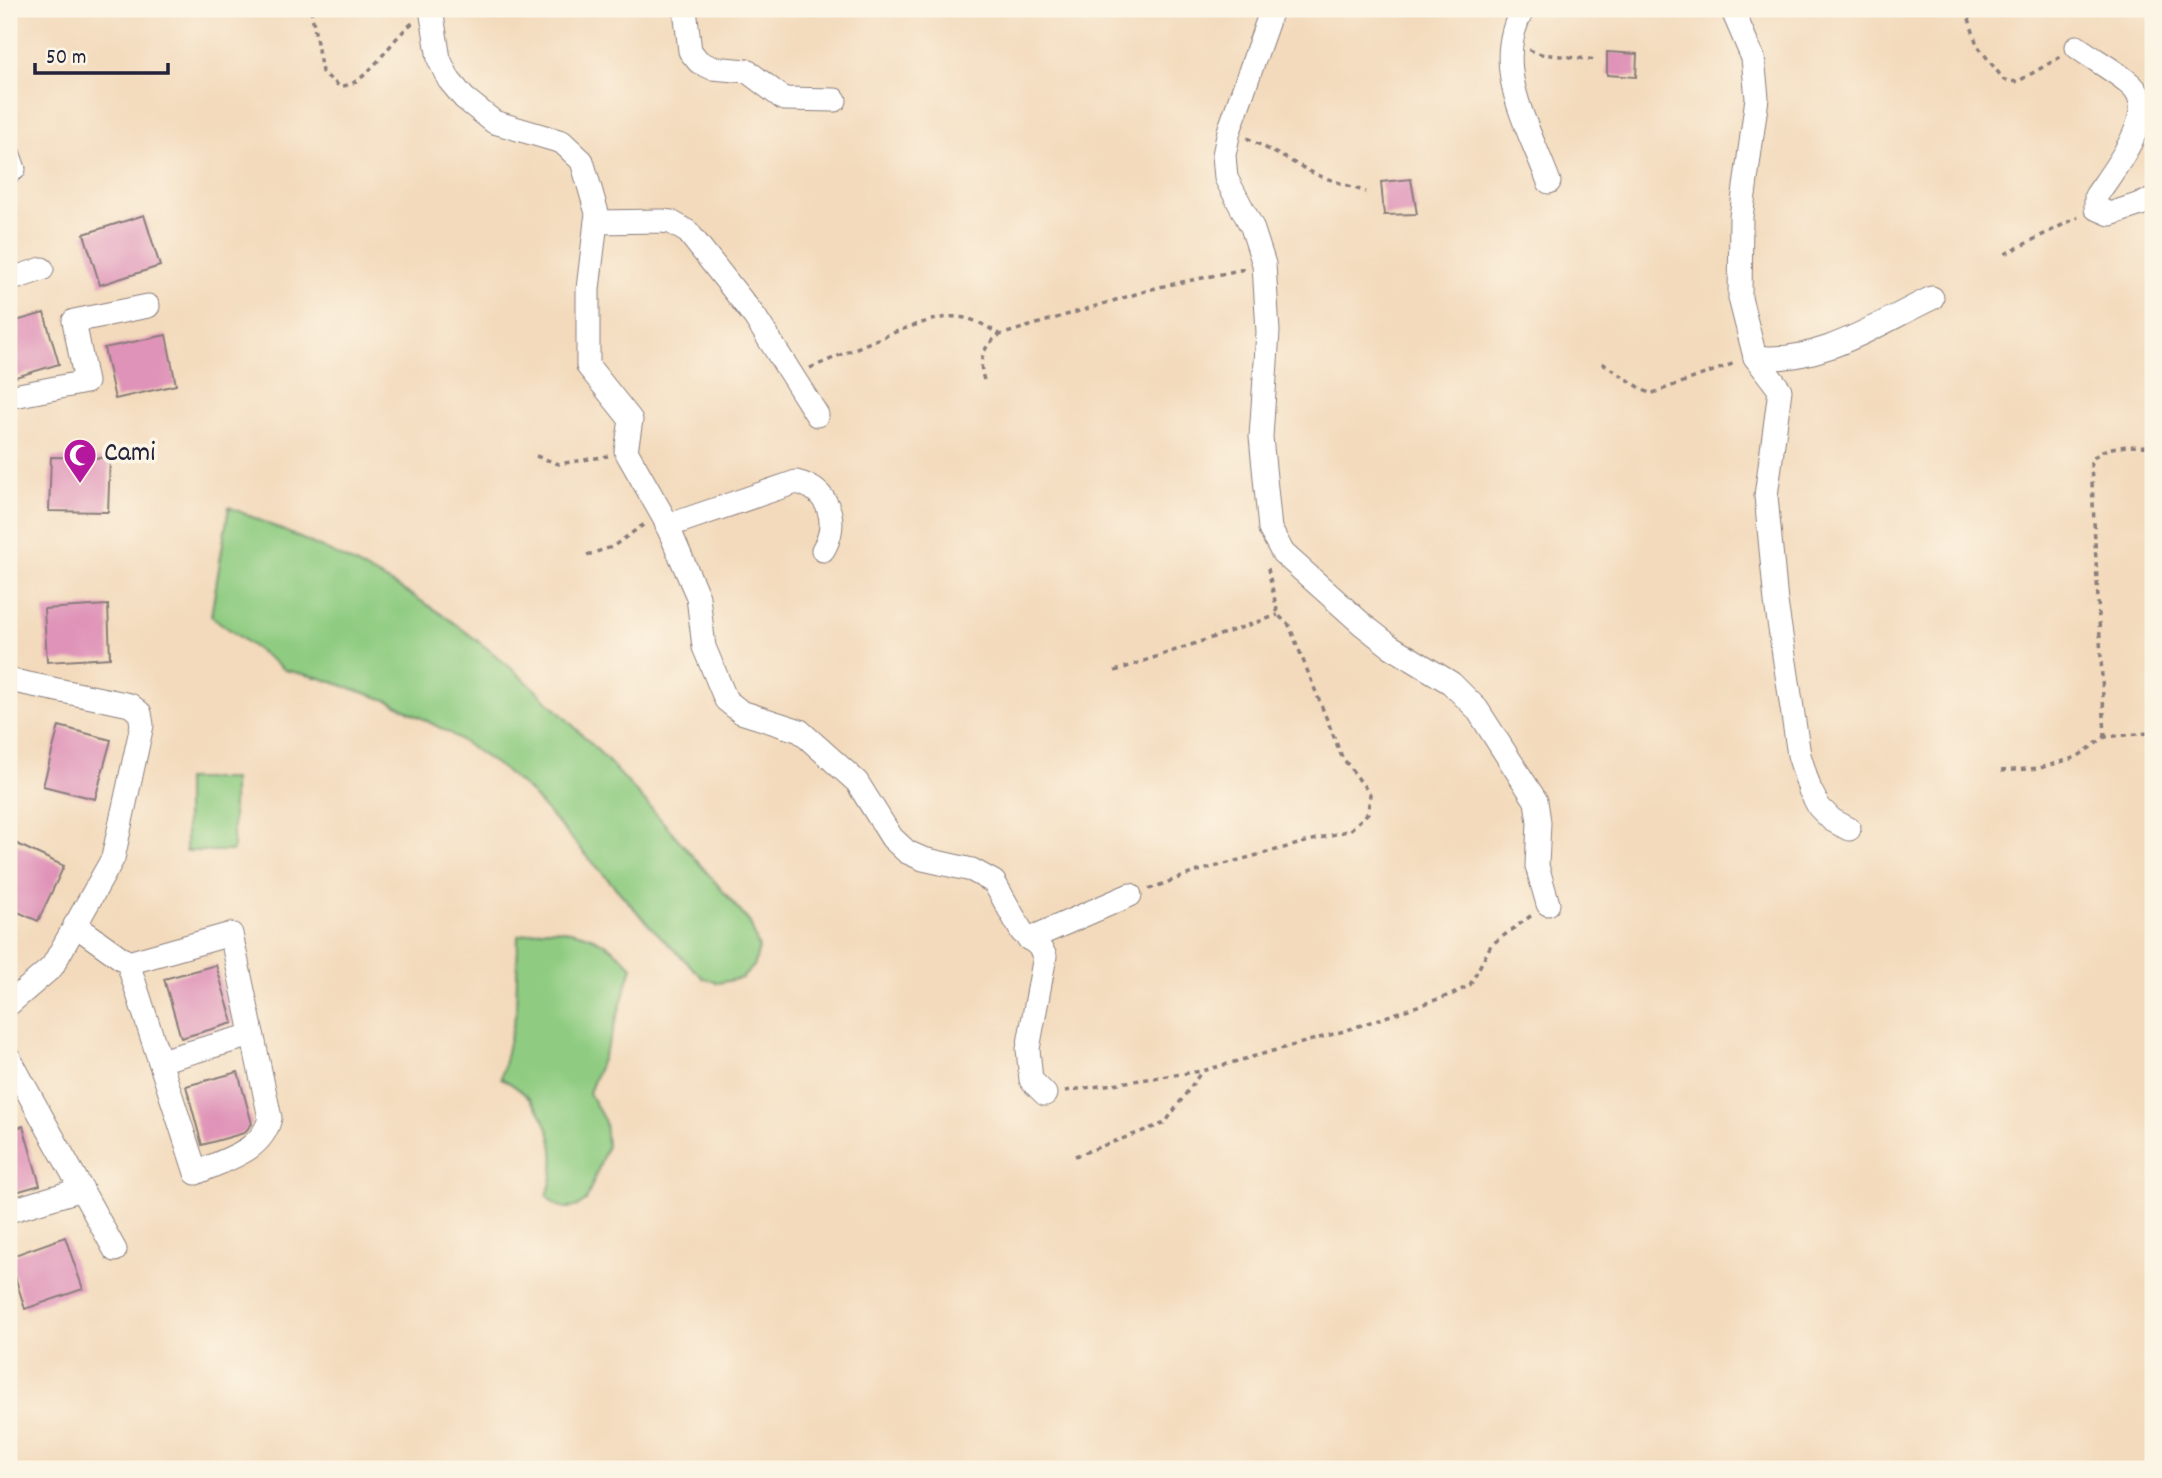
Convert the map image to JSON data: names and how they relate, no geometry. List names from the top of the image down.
{
  "places": {
    "mosque": ["Cami"]
  },
  "scale_bar": "50 m"
}
